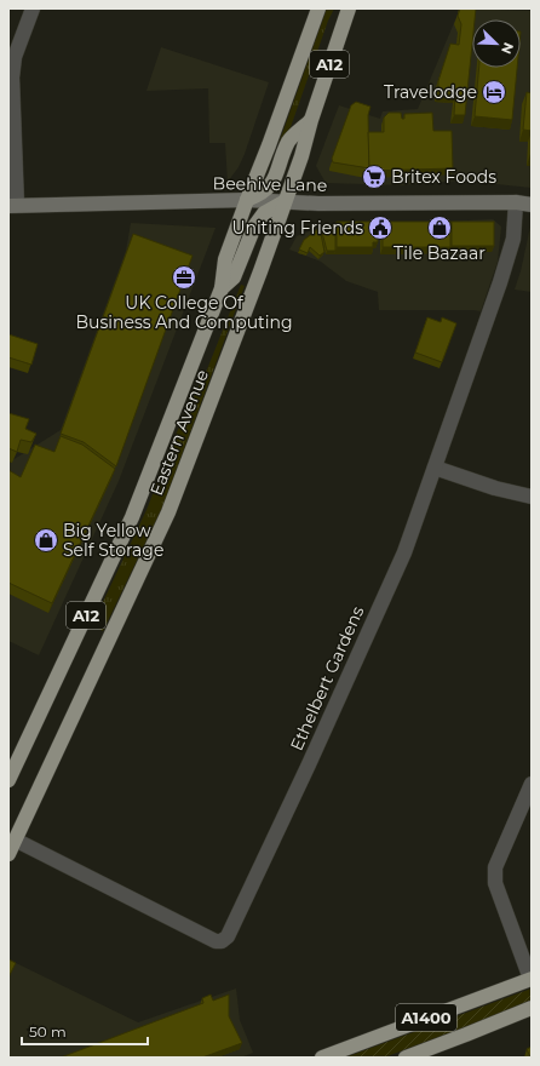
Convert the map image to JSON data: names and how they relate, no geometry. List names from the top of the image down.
{
  "streets": {
    "highway": ["A12", "Eastern Avenue", "A1400"],
    "main road": ["Beehive Lane"],
    "street": ["Ethelbert Gardens"]
  },
  "crossings": [
    ["A12", "Beehive Lane"],
    ["A12", "Eastern Avenue"],
    ["Beehive Lane", "Eastern Avenue"],
    ["Beehive Lane", "Ethelbert Gardens"],
    ["Eastern Avenue", "Ethelbert Gardens"]
  ],
  "places": {
    "hotel": ["Travelodge"],
    "supermarket": ["Britex Foods"],
    "public building": ["Uniting Friends"],
    "shop": ["Tile Bazaar", "Big Yellow Self Storage"],
    "office": ["UK College Of Business And Computing"]
  },
  "scale_bar": "50 m",
  "north": "bottom right"
}
